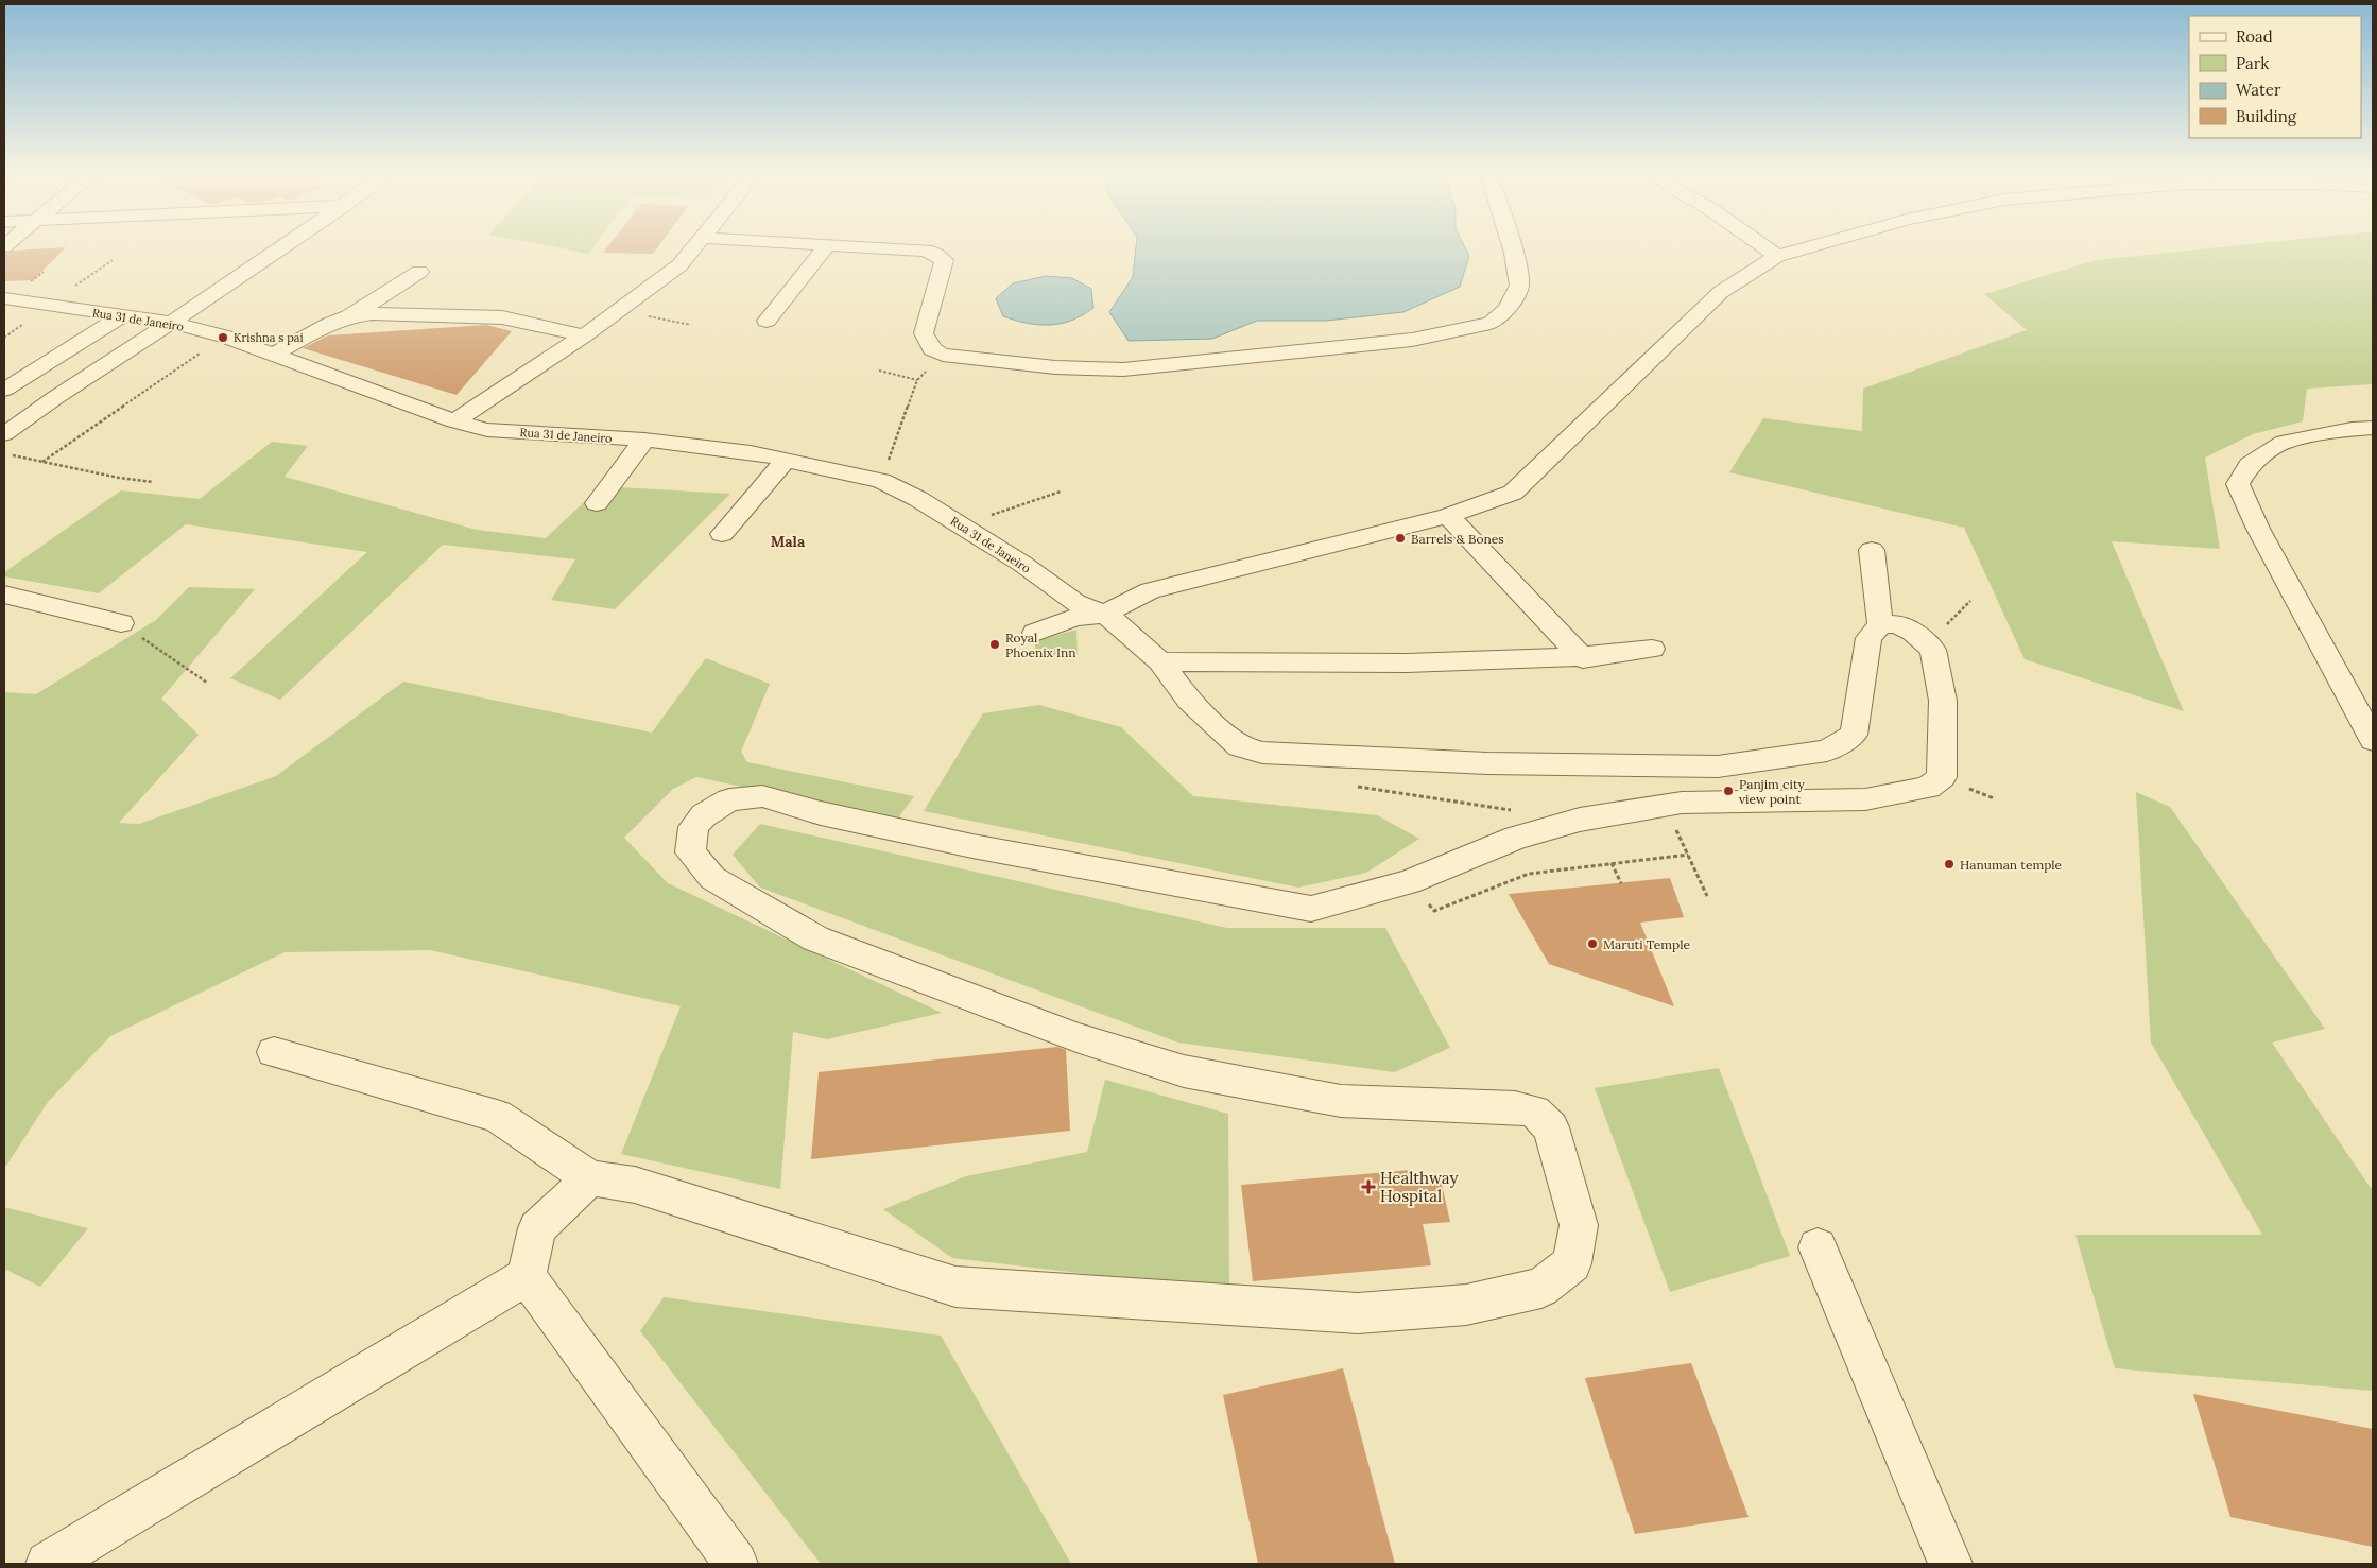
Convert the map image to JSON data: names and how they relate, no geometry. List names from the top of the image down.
{
  "streets": {
    "street": ["Rua 31 de Janeiro"]
  },
  "districts": ["Mala"],
  "places": {
    "other": [
      "Krishna s pai",
      "Barrels & Bones",
      "Royal Phoenix Inn",
      "Panjim city view point",
      "Hanuman temple",
      "Maruti Temple"
    ],
    "health": ["Healthway Hospital"]
  },
  "legend": [
    "Road",
    "Park",
    "Water",
    "Building"
  ]
}
